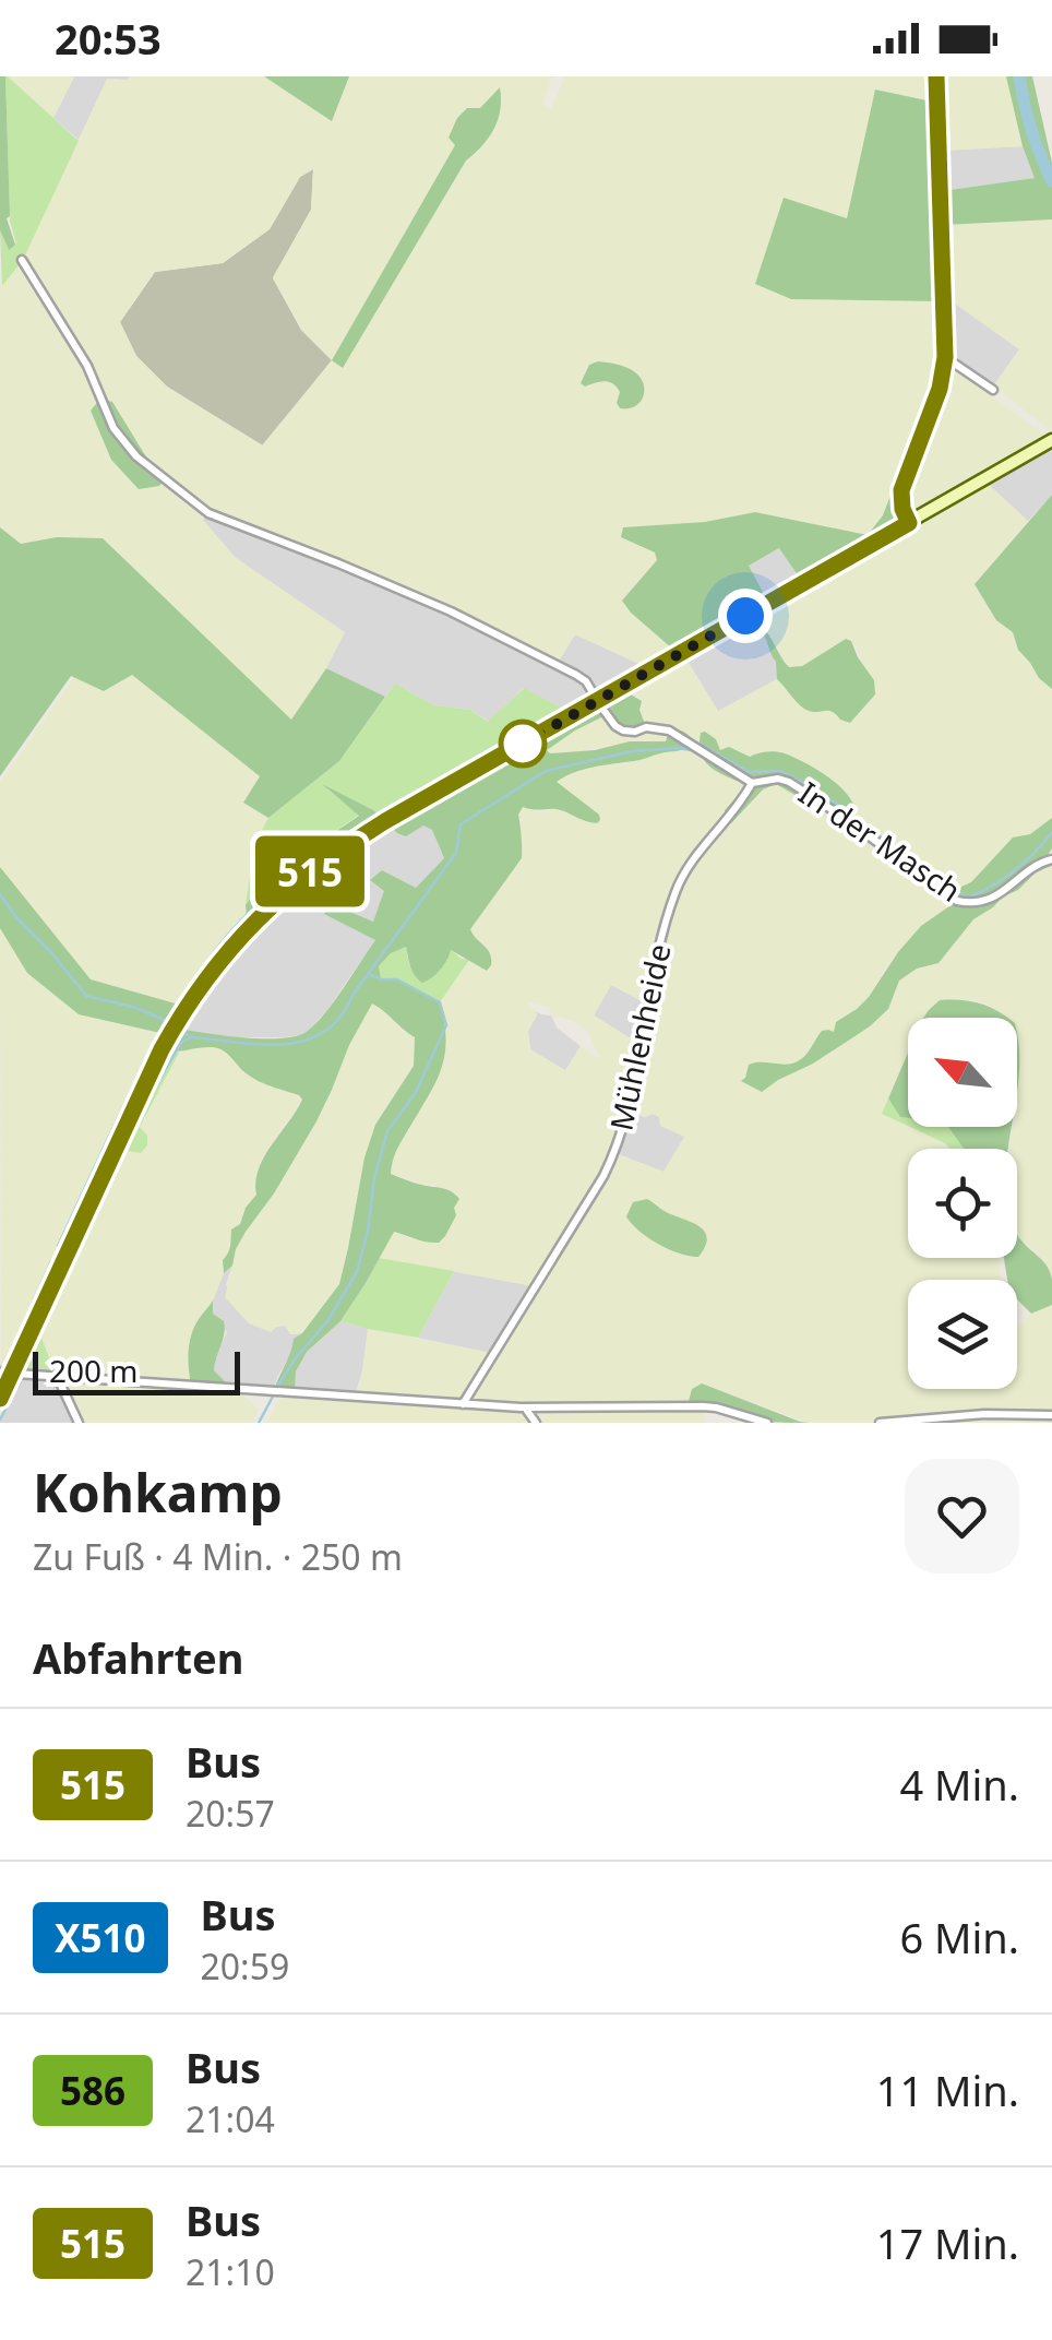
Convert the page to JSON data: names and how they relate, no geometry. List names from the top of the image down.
{
  "streets": {
    "street": ["In der Masch", "Mühlenheide"]
  },
  "crossings": [
    ["In der Masch", "Mühlenheide"]
  ],
  "lines": ["bus line 515"],
  "scale_bar": "200 m",
  "north": "top left",
  "page": {
    "status": "20:53",
    "on_map": "515",
    "scale": "200 m",
    "heading": [
      ["Kohkamp", "Zu Fuß · 4 Min. · 250 m"],
      "Abfahrten"
    ],
    "list": [
      {
        "mark": "515",
        "name": "Bus",
        "note": "20:57",
        "value": "4 Min."
      },
      {
        "mark": "X510",
        "name": "Bus",
        "note": "20:59",
        "value": "6 Min."
      },
      {
        "mark": "586",
        "name": "Bus",
        "note": "21:04",
        "value": "11 Min."
      },
      {
        "mark": "515",
        "name": "Bus",
        "note": "21:10",
        "value": "17 Min."
      }
    ]
  }
}
